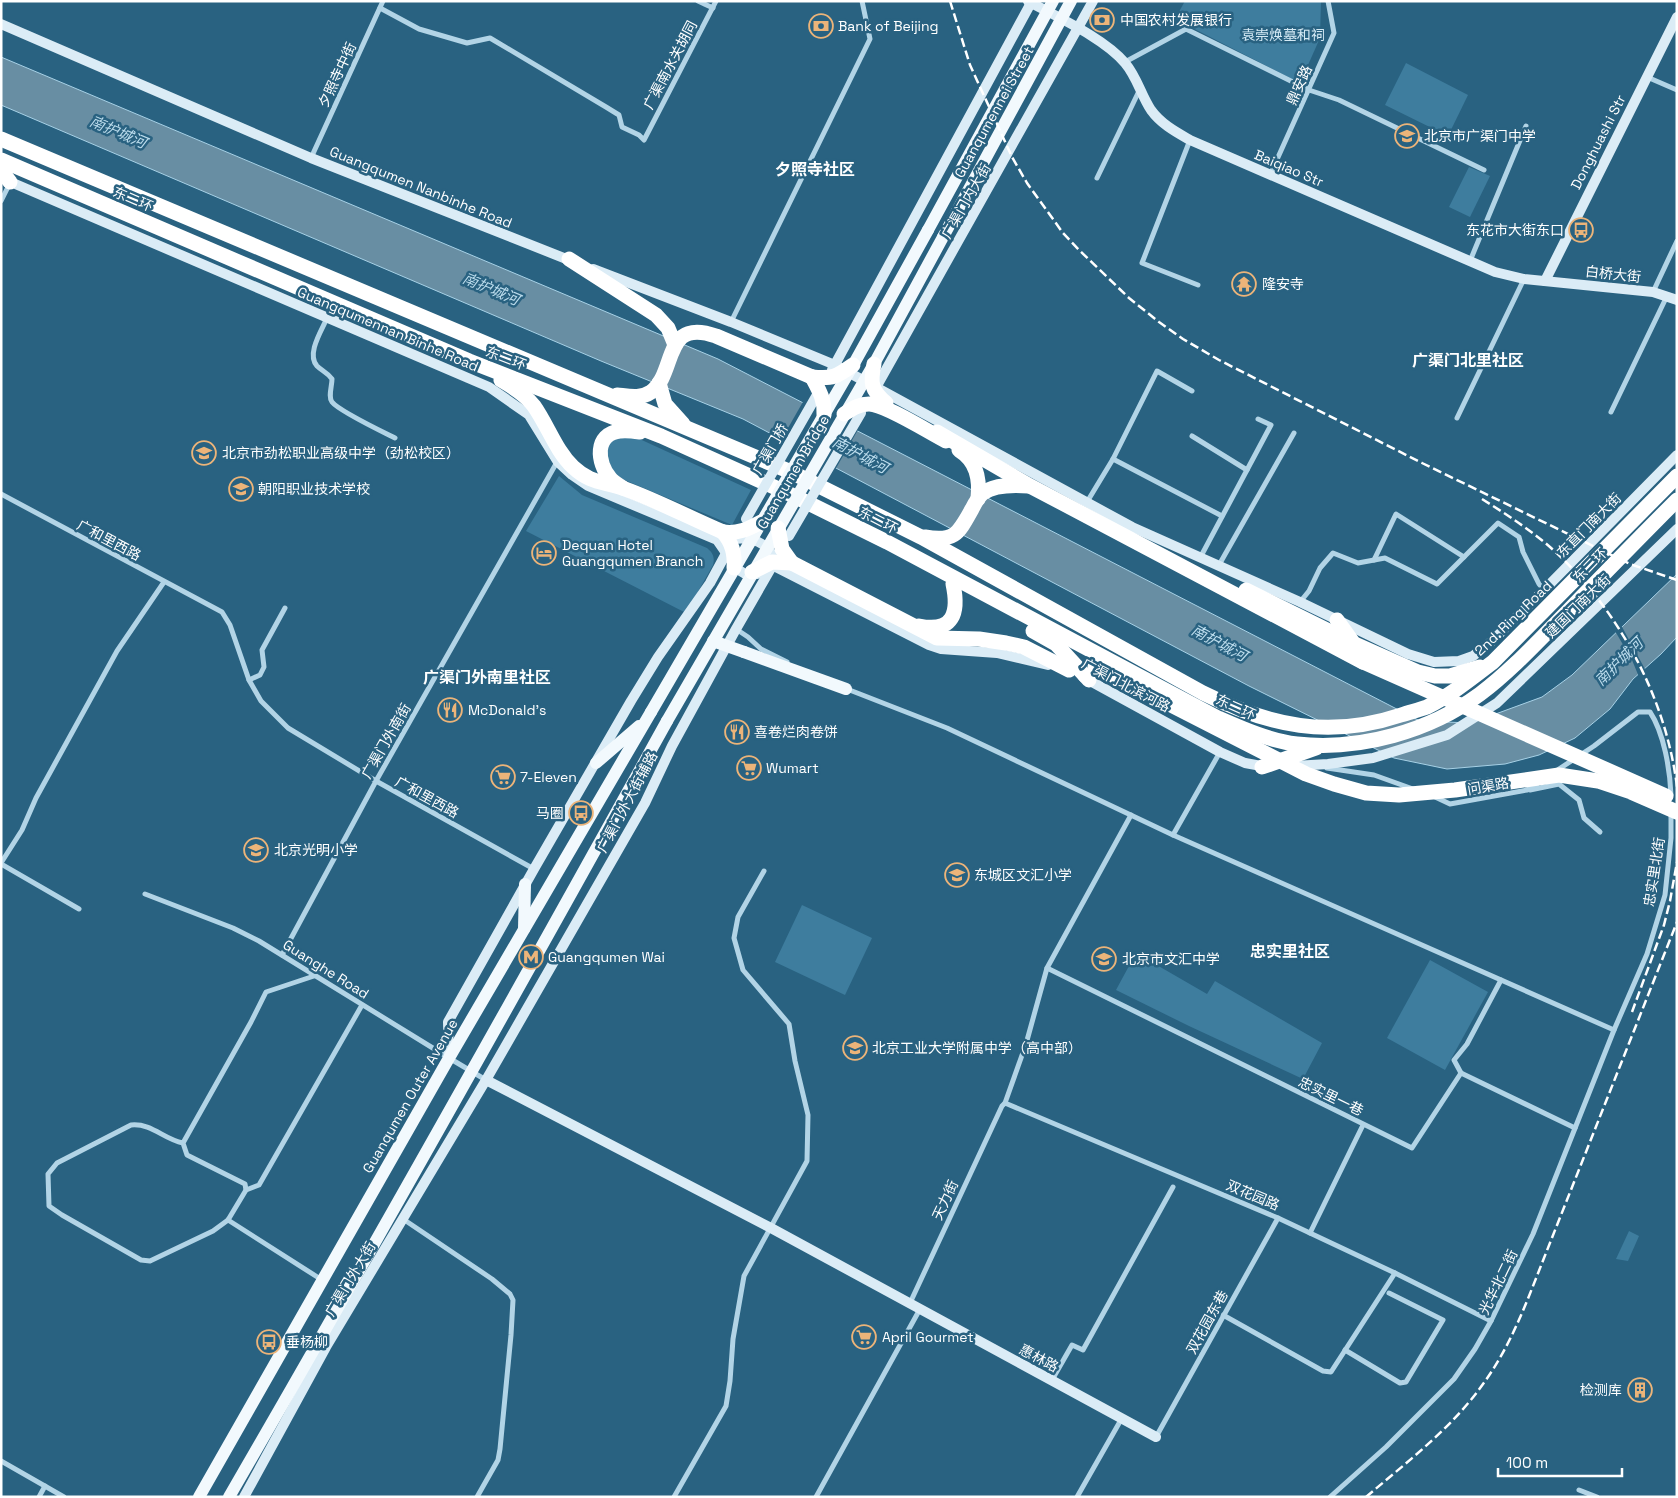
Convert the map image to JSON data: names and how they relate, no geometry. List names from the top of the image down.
{
  "streets": {
    "highway": ["东二环", "2nd. Ring Road"],
    "main road": ["Guanqumennei Street", "Guanqumen Bridge", "Guanqumen Outer Avenue"],
    "street": [
      "广渠南水关胡同",
      "夕照寺中街",
      "鼎安路",
      "Donghuashi Str",
      "Baiqiao Str",
      "Guangqumen Nanbinhe Road",
      "广渠门内大街",
      "白桥大街",
      "Guangqumennan Binhe Road",
      "广渠门桥",
      "东直门南大街",
      "广和里西路",
      "建国门南大街",
      "广渠门北滨河路",
      "广渠门外南街",
      "问渠路",
      "广渠门外大街辅路",
      "忠实里北街",
      "Guanghe Road",
      "忠实里一巷",
      "双花园路",
      "天力街",
      "广渠门外大街",
      "光华北二街",
      "双花园东巷",
      "惠林路"
    ]
  },
  "crossings": [
    ["广渠南水关胡同", "夕照寺中街"],
    ["夕照寺中街", "Guangqumen Nanbinhe Road"],
    ["鼎安路", "Baiqiao Str"],
    ["Guanqumennei Street", "Baiqiao Str"],
    ["Guanqumennei Street", "Guanqumen Bridge"],
    ["Donghuashi Str", "Baiqiao Str"],
    ["Donghuashi Str", "白桥大街"],
    ["Baiqiao Str", "广渠门内大街"],
    ["Baiqiao Str", "白桥大街"],
    ["Baiqiao Str", "Guanqumen Bridge"],
    ["Guangqumen Nanbinhe Road", "广渠门内大街"],
    ["Guangqumen Nanbinhe Road", "广渠门桥"],
    ["东二环", "2nd. Ring Road"],
    ["广渠门内大街", "Guanqumen Bridge"],
    ["广渠门内大街", "广渠门外大街辅路"],
    ["Guangqumennan Binhe Road", "广渠门北滨河路"],
    ["Guangqumennan Binhe Road", "广渠门外南街"],
    ["Guangqumennan Binhe Road", "广渠门外大街辅路"],
    ["广渠门桥", "Guanqumen Bridge"],
    ["Guanqumen Bridge", "广渠门外大街辅路"],
    ["Guanqumen Bridge", "Guanghe Road"],
    ["Guanqumen Bridge", "Guanqumen Outer Avenue"],
    ["广和里西路", "广渠门外南街"],
    ["建国门南大街", "广渠门北滨河路"],
    ["广渠门北滨河路", "问渠路"],
    ["广渠门北滨河路", "广渠门外大街辅路"],
    ["广渠门外南街", "Guanghe Road"],
    ["问渠路", "忠实里北街"],
    ["广渠门外大街辅路", "Guanghe Road"],
    ["广渠门外大街辅路", "广渠门外大街"],
    ["广渠门外大街辅路", "惠林路"],
    ["忠实里北街", "光华北二街"],
    ["Guanghe Road", "Guanqumen Outer Avenue"],
    ["Guanghe Road", "广渠门外大街"],
    ["Guanghe Road", "惠林路"],
    ["忠实里一巷", "天力街"],
    ["双花园路", "天力街"],
    ["双花园路", "光华北二街"],
    ["双花园路", "双花园东巷"],
    ["天力街", "惠林路"],
    ["广渠门外大街", "惠林路"],
    ["双花园东巷", "惠林路"]
  ],
  "districts": [
    "夕照寺社区",
    "广渠门北里社区",
    "广渠门外南里社区",
    "忠实里社区"
  ],
  "water": ["南护城河"],
  "parks": ["袁崇焕墓和祠"],
  "places": {
    "bank": ["中国农村发展银行", "Bank of Beijing"],
    "school or university": [
      "北京市广渠门中学",
      "北京市劲松职业高级中学（劲松校区）",
      "朝阳职业技术学校",
      "北京光明小学",
      "东城区文汇小学",
      "北京市文汇中学",
      "北京工业大学附属中学（高中部）"
    ],
    "bus stop": ["东花市大街东口", "马圈", "垂杨柳"],
    "temple": ["隆安寺"],
    "hotel": ["Dequan Hotel Guangqumen Branch"],
    "restaurant": ["McDonald's", "喜卷烂肉卷饼"],
    "supermarket": ["Wumart", "7-Eleven", "April Gourmet"],
    "metro station": ["Guangqumen Wai"],
    "building": ["检测库"]
  },
  "scale_bar": "100 m"
}
